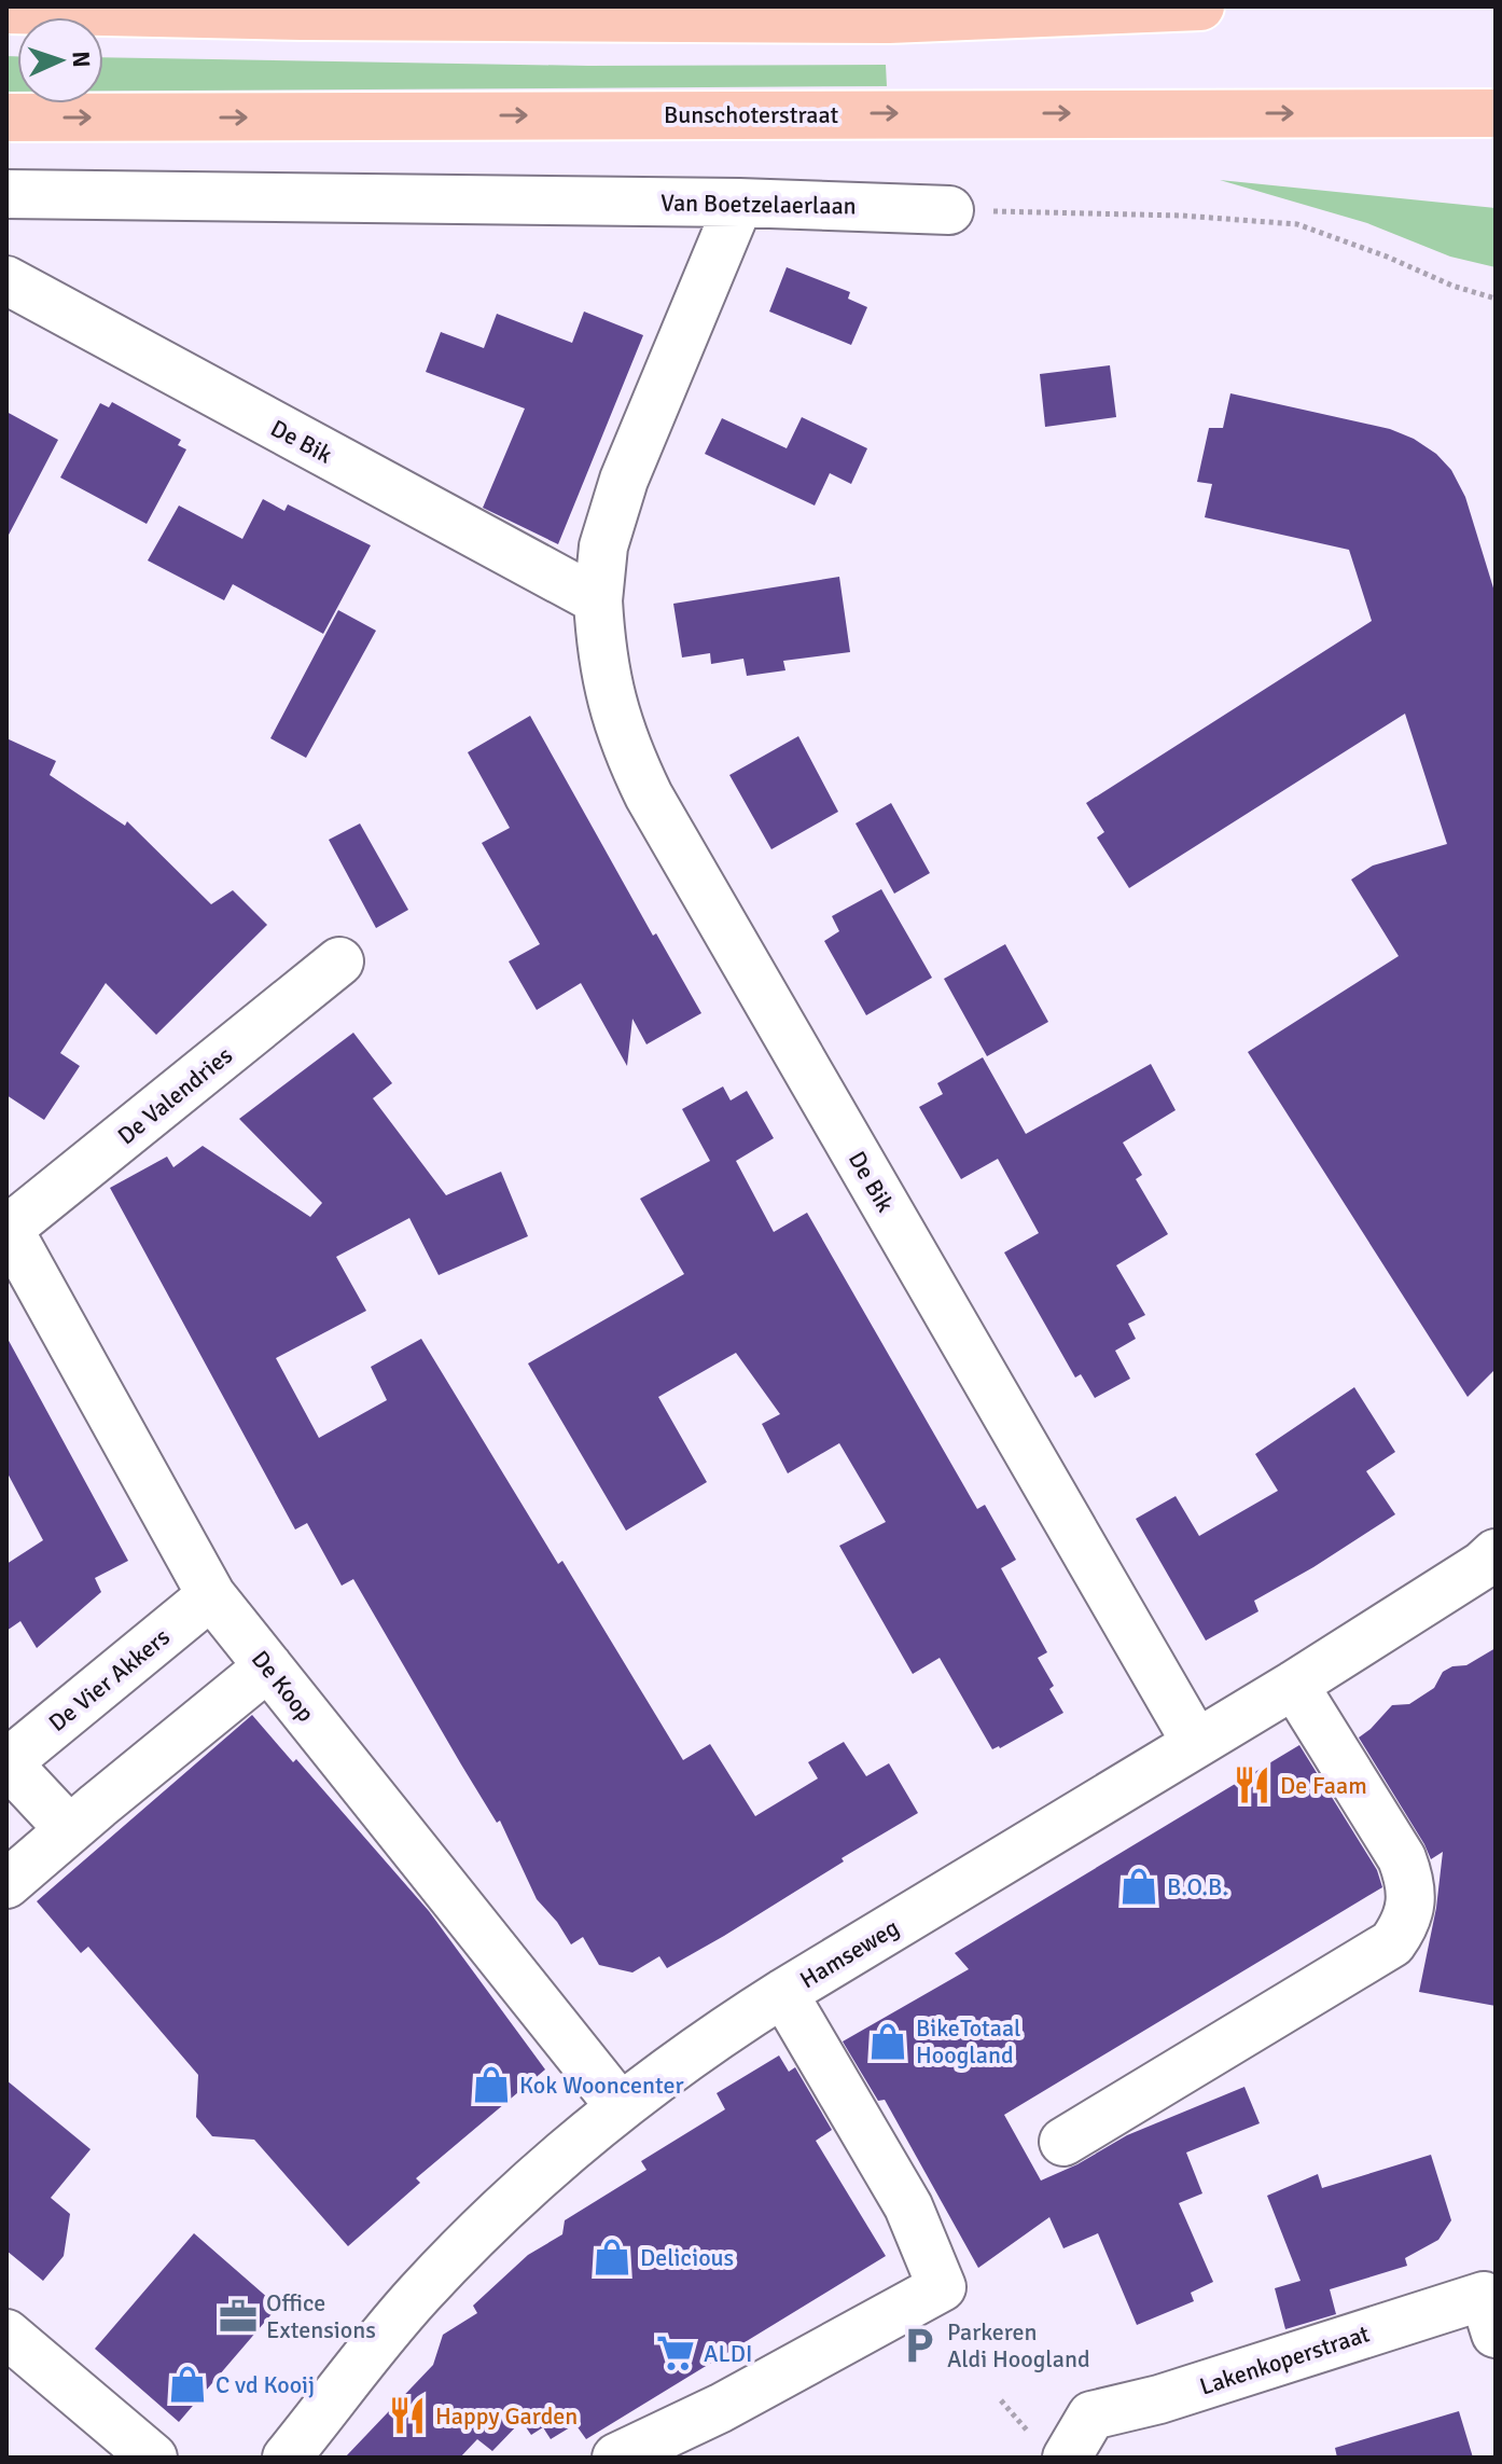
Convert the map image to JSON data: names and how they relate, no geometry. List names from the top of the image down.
{
  "streets": {
    "main road": ["Bunschoterstraat"],
    "street": [
      "Van Boetzelaerlaan",
      "De Bik",
      "De Valendries",
      "De Vier Akkers",
      "De Koop",
      "Hamseweg",
      "Lakenkoperstraat"
    ]
  },
  "crossings": [
    ["Van Boetzelaerlaan", "De Bik"],
    ["De Bik", "Hamseweg"],
    ["De Valendries", "De Koop"],
    ["De Vier Akkers", "De Koop"],
    ["De Koop", "Hamseweg"]
  ],
  "places": {
    "restaurant": ["De Faam", "Happy Garden"],
    "shop": [
      "B.O.B.",
      "BikeTotaal Hoogland",
      "Kok Wooncenter",
      "Delicious",
      "C vd Kooij"
    ],
    "office": ["Office Extensions"],
    "parking": ["Parkeren Aldi Hoogland"],
    "supermarket": ["ALDI"]
  },
  "north": "right"
}
